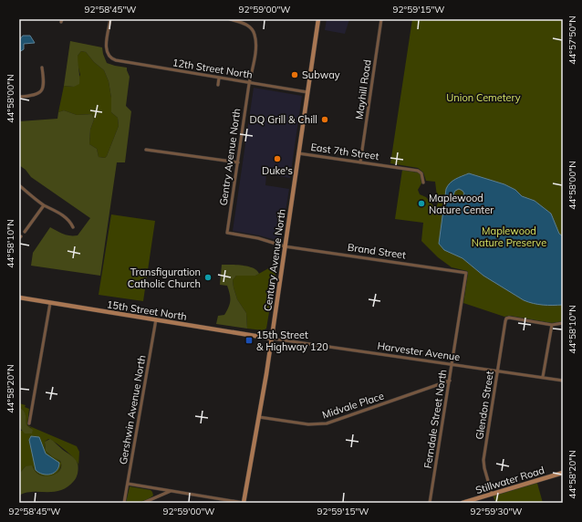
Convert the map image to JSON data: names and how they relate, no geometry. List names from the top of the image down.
{
  "streets": {
    "main road": ["Century Avenue North", "15th Street North", "Stillwater Road"],
    "street": [
      "12th Street North",
      "Mayhill Road",
      "East 7th Street",
      "Gentry Avenue North",
      "Brand Street",
      "Harvester Avenue",
      "Midvale Place",
      "Glendon Street",
      "Gershwin Avenue North",
      "Ferndale Street North"
    ]
  },
  "crossings": [
    ["12th Street North", "Gentry Avenue North"],
    ["12th Street North", "Century Avenue North"],
    ["Mayhill Road", "East 7th Street"],
    ["East 7th Street", "Century Avenue North"],
    ["Gentry Avenue North", "Brand Street"],
    ["Brand Street", "Century Avenue North"],
    ["Brand Street", "Ferndale Street North"],
    ["Century Avenue North", "15th Street North"],
    ["Century Avenue North", "Harvester Avenue"],
    ["Century Avenue North", "Midvale Place"],
    ["15th Street North", "Harvester Avenue"],
    ["15th Street North", "Gershwin Avenue North"],
    ["Harvester Avenue", "Glendon Street"],
    ["Harvester Avenue", "Ferndale Street North"],
    ["Midvale Place", "Ferndale Street North"],
    ["Glendon Street", "Stillwater Road"]
  ],
  "parks": ["Union Cemetery", "Maplewood Nature Preserve"],
  "places": {
    "other": [
      "Subway",
      "DQ Grill & Chill",
      "Duke's",
      "Maplewood Nature Center",
      "Transfiguration Catholic Church"
    ],
    "transit": ["15th Street & Highway 120"]
  },
  "coordinates": [
    "92°58'45\"W",
    "92°59'00\"W",
    "92°59'15\"W",
    "44°57'50\"N",
    "44°58'00\"N",
    "44°58'10\"N",
    "44°58'20\"N",
    "92°59'30\"W"
  ]
}
